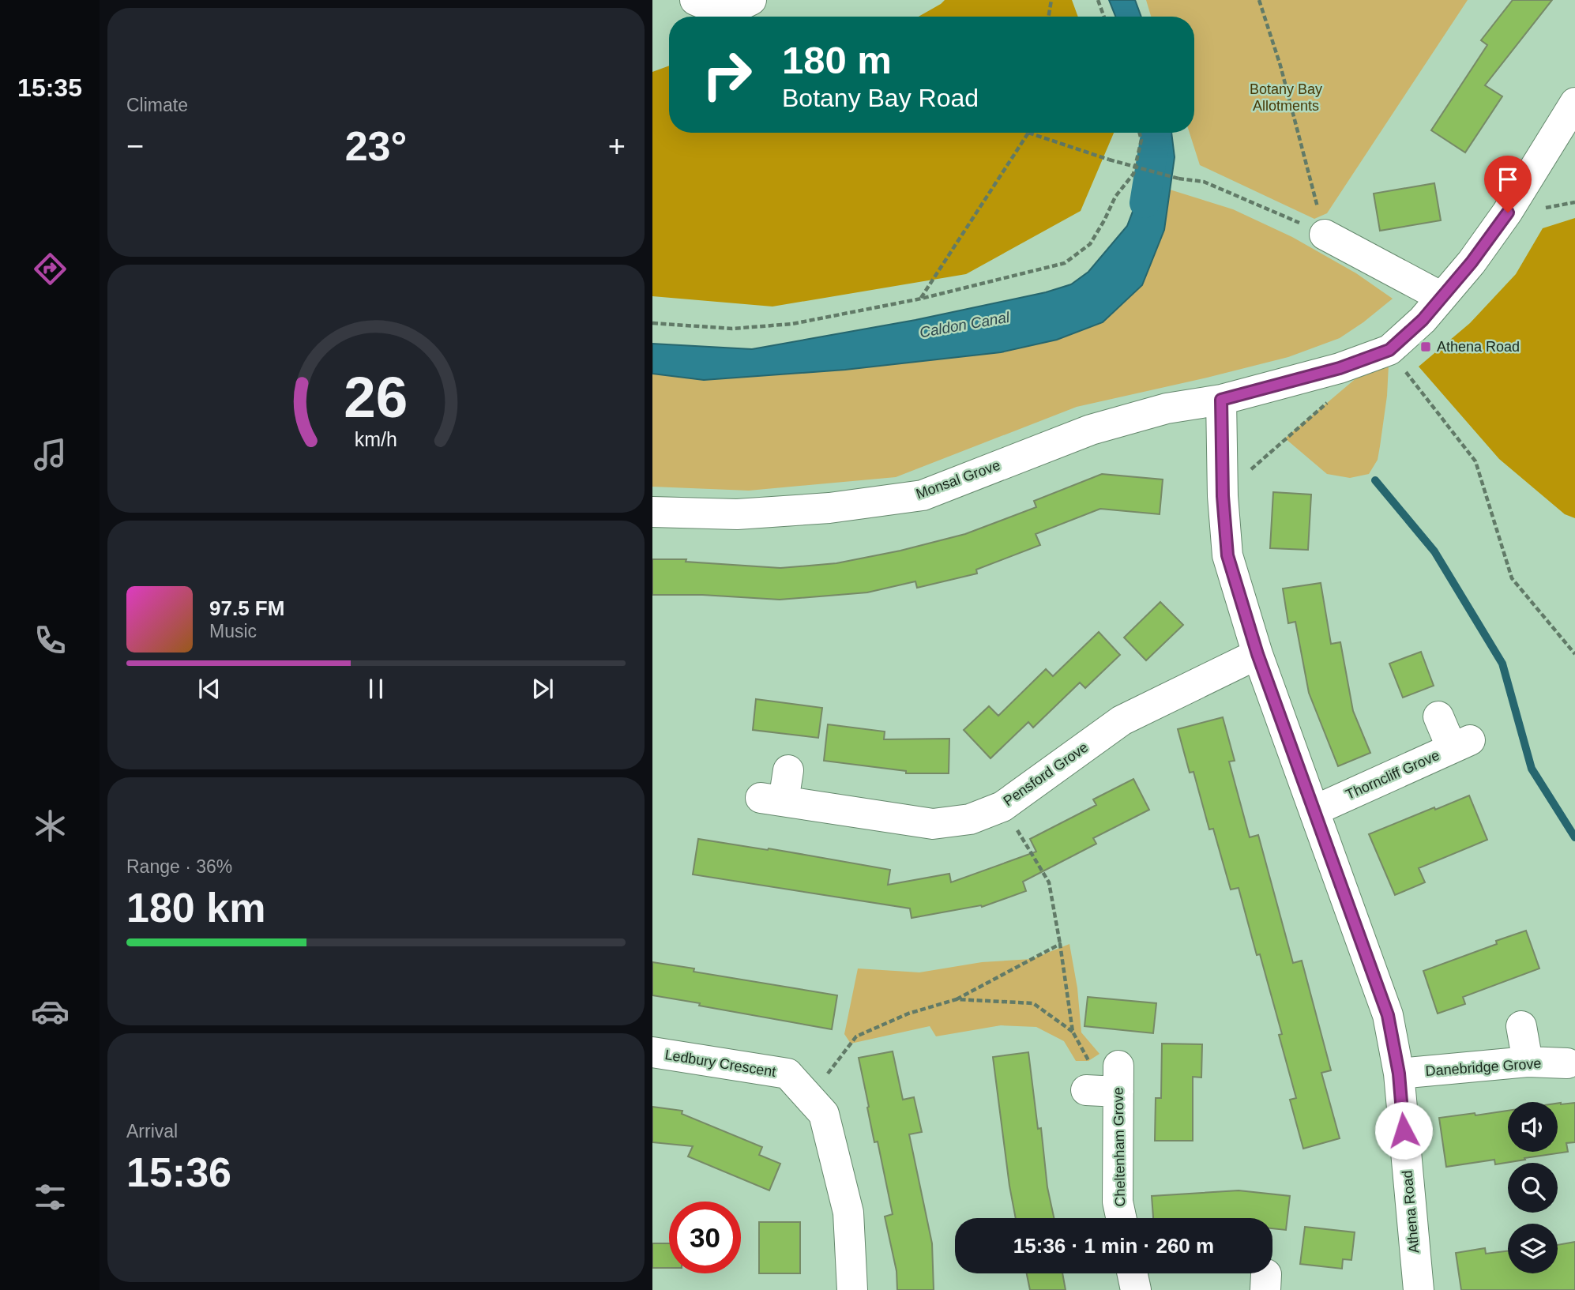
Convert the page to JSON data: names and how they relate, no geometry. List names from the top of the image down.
{
  "streets": {
    "street": [
      "Monsal Grove",
      "Pensford Grove",
      "Thorncliff Grove",
      "Ledbury Crescent",
      "Danebridge Grove",
      "Cheltenham Grove",
      "Athena Road"
    ]
  },
  "crossings": [
    ["Monsal Grove", "Athena Road"],
    ["Pensford Grove", "Athena Road"],
    ["Thorncliff Grove", "Athena Road"],
    ["Danebridge Grove", "Athena Road"]
  ],
  "water": ["Caldon Canal"],
  "parks": ["Botany Bay Allotments"],
  "places": {
    "transit": ["Athena Road"]
  },
  "page": {
    "tabs": "15:35",
    "tile": [
      "Climate",
      ["Range · 36%", "180 km"],
      ["Arrival", "15:36"]
    ],
    "turn": ["180 m", "Botany Bay Road"],
    "heat": ["−", "23°", "+"],
    "song": ["97.5 FM", "Music"],
    "limit": "30",
    "trip": "15:36 · 1 min · 260 m",
    "gauge": ["26", "km/h"]
  }
}
